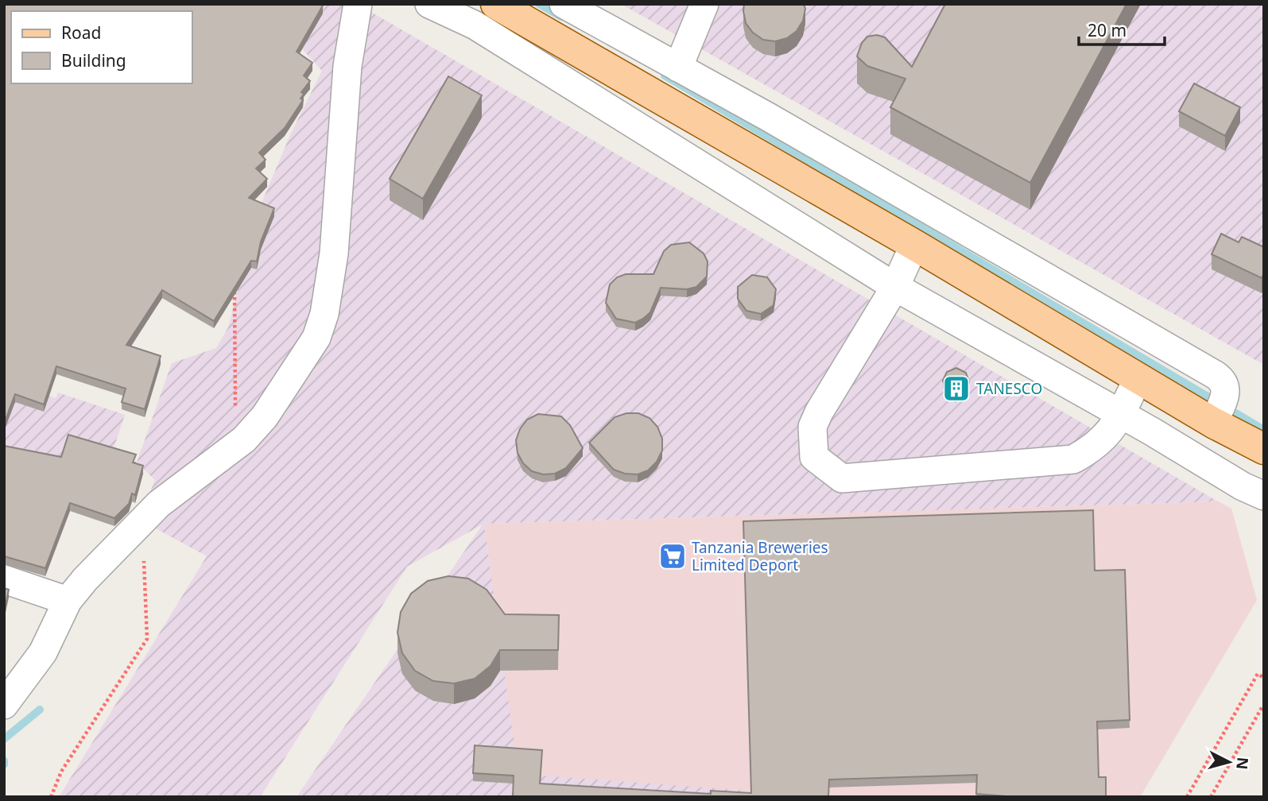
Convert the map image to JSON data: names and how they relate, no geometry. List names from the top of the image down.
{
  "places": {
    "building": ["TANESCO"],
    "supermarket": ["Tanzania Breweries Limited Deport"]
  },
  "legend": ["Road", "Building"],
  "scale_bar": "20 m",
  "north": "right"
}
